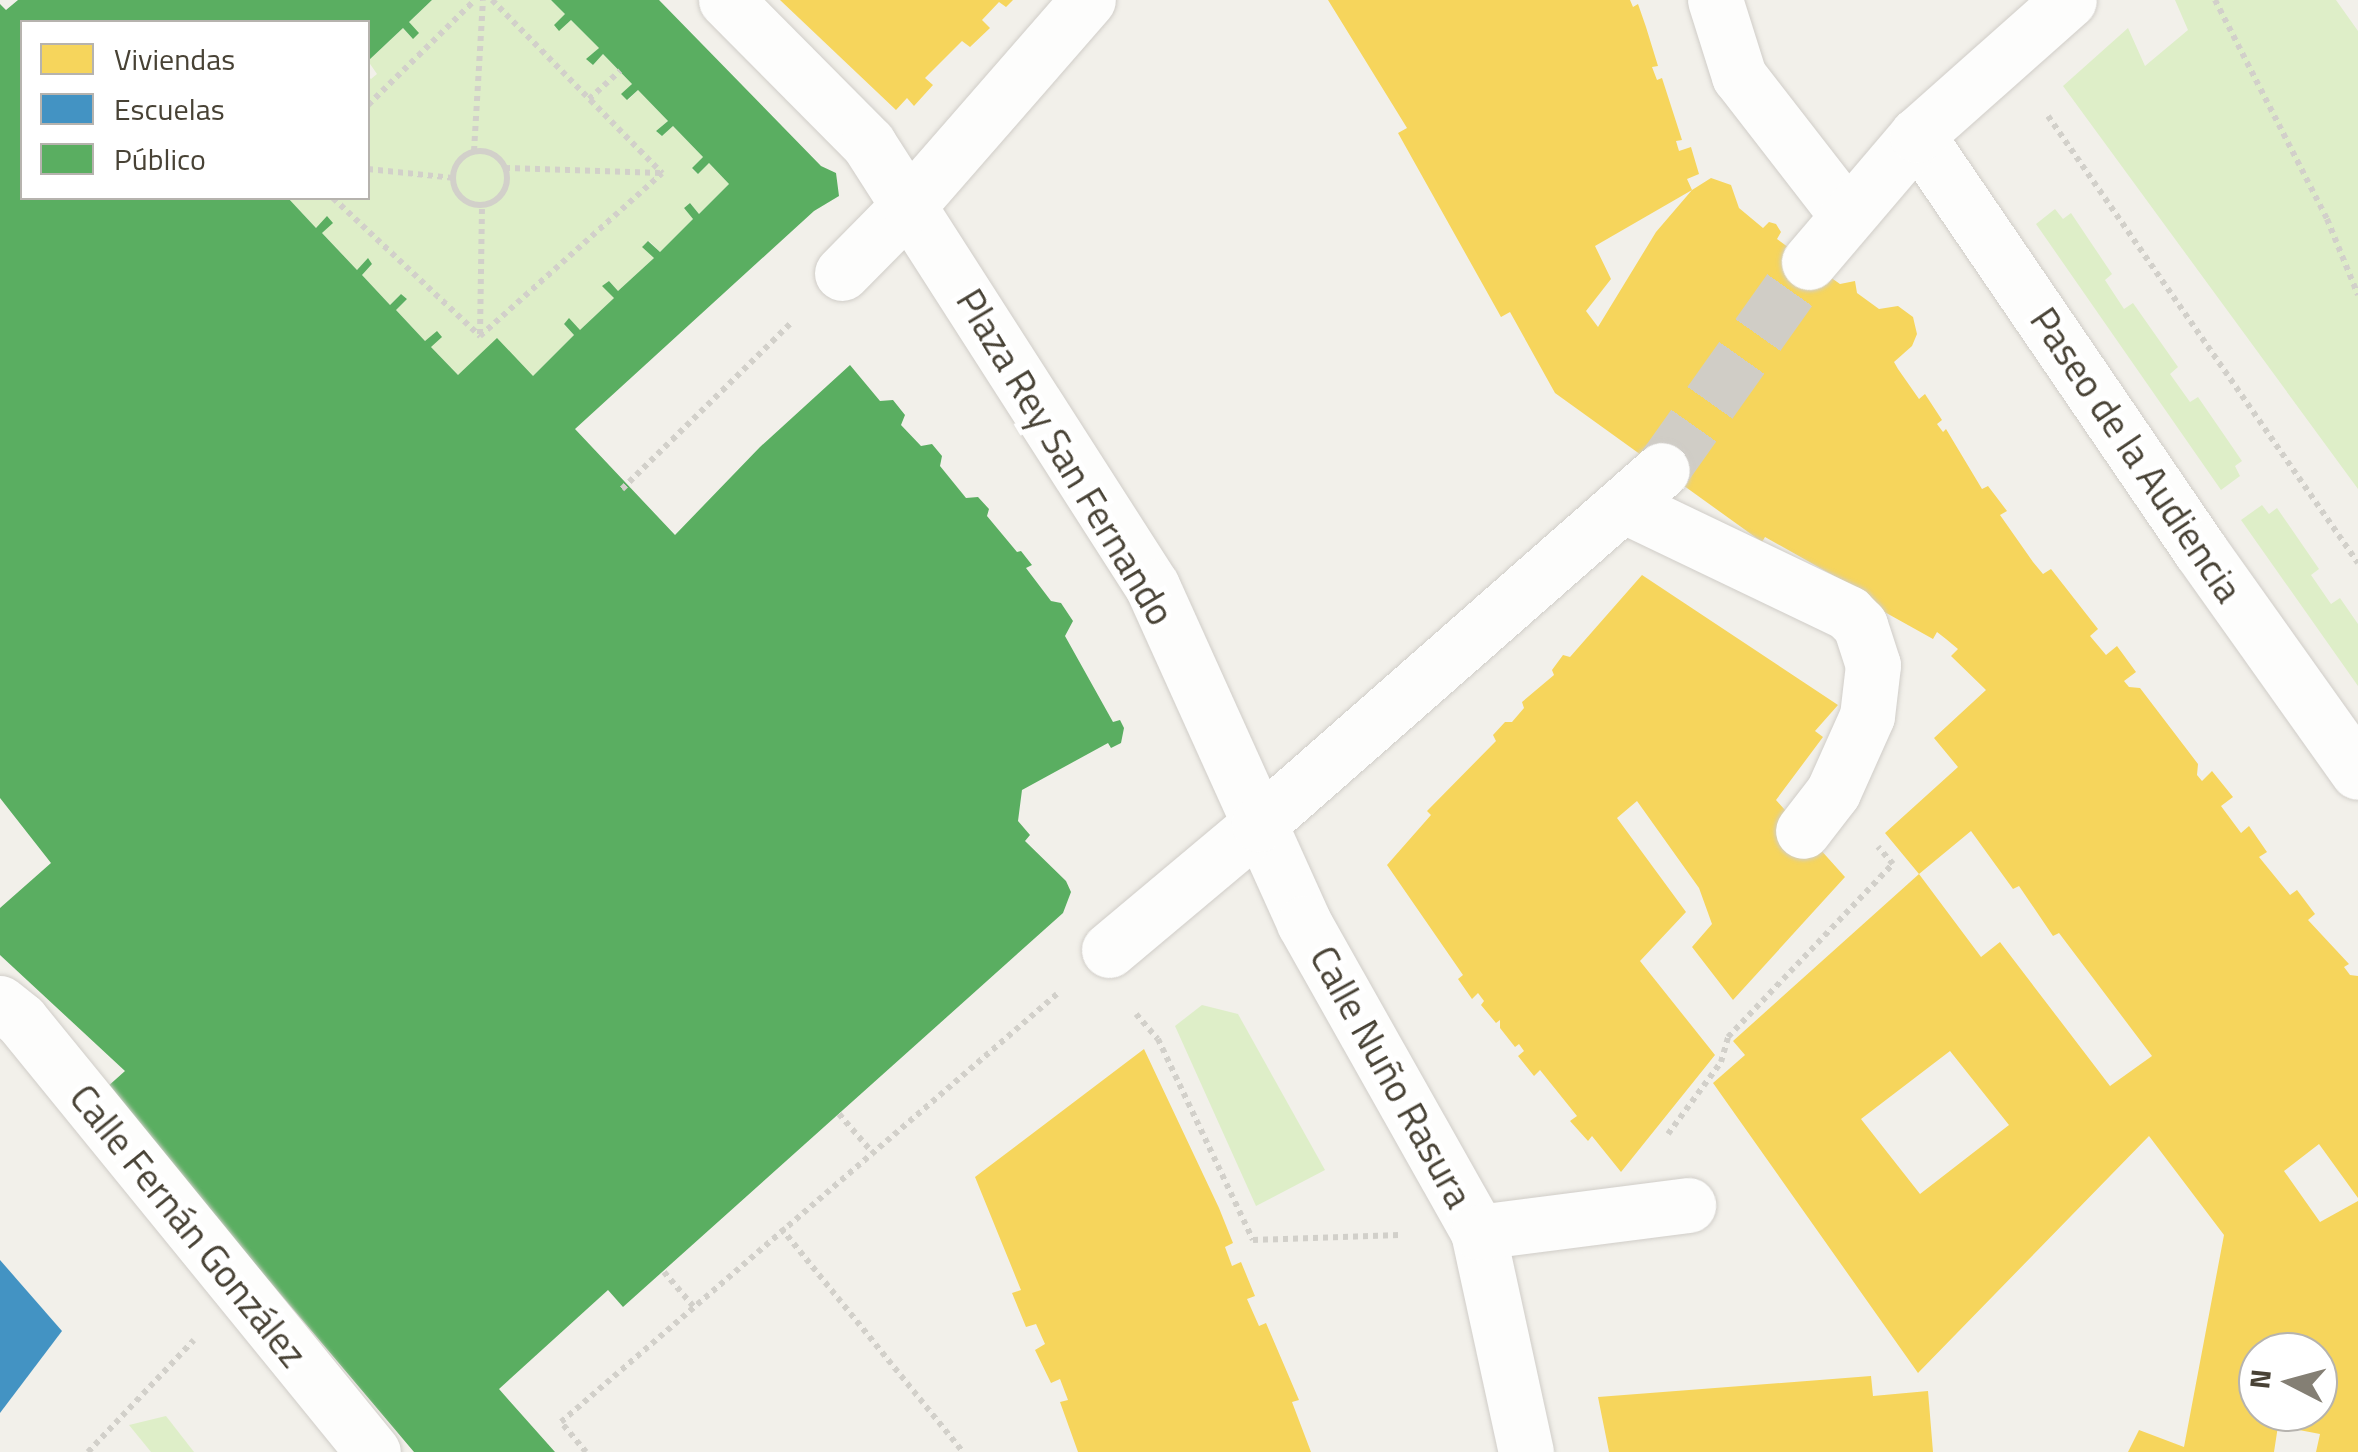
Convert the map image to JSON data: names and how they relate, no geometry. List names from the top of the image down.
{
  "streets": {
    "street": [
      "Paseo de la Audiencia",
      "Plaza Rey San Fernando",
      "Calle Nuño Rasura",
      "Calle Fernán González"
    ]
  },
  "crossings": [
    ["Plaza Rey San Fernando", "Calle Nuño Rasura"]
  ],
  "legend": ["Viviendas", "Escuelas", "Público"],
  "north": "left"
}
